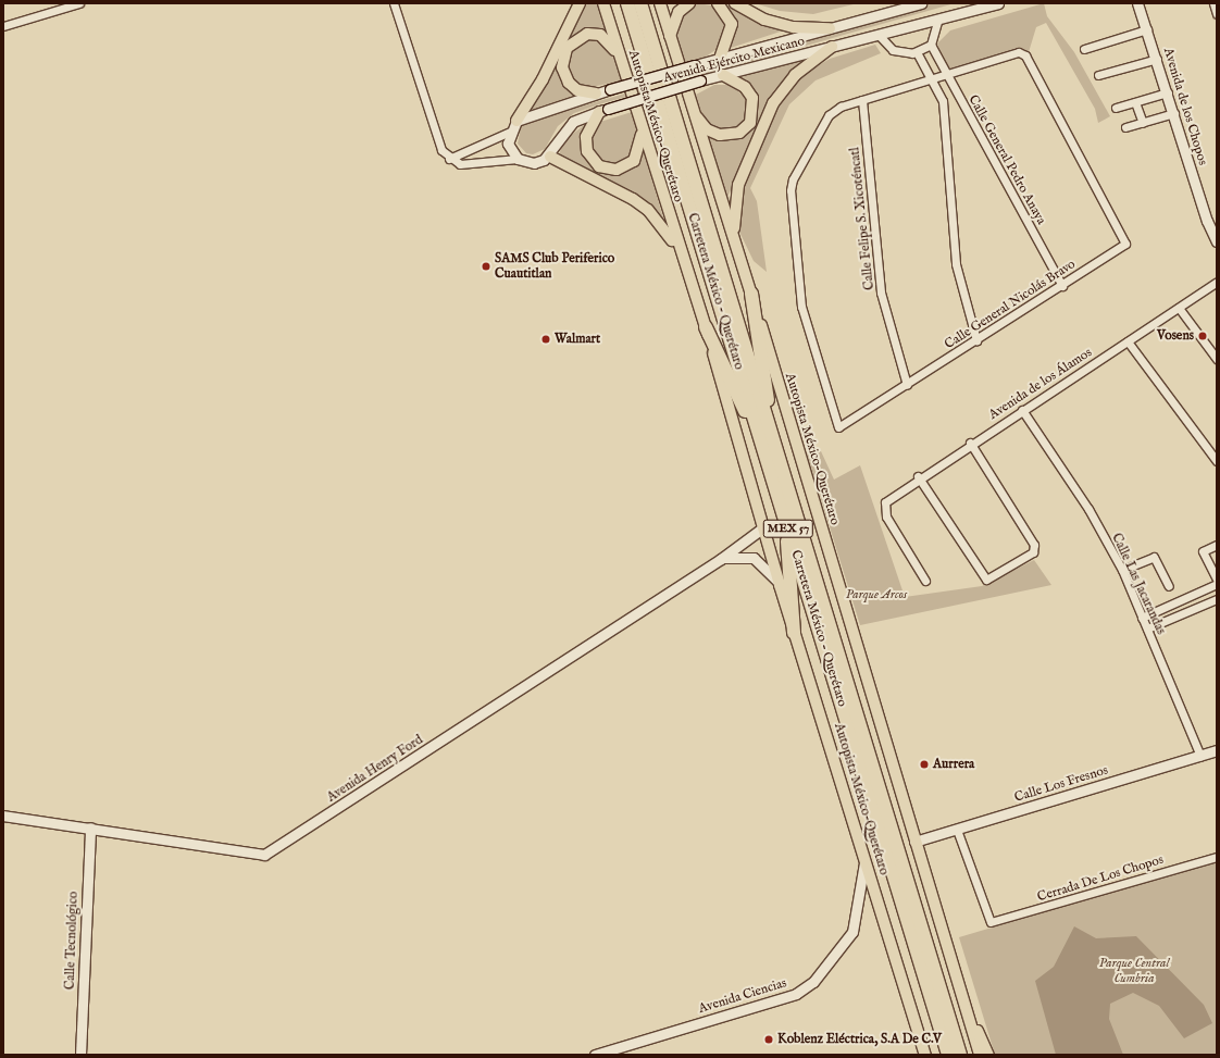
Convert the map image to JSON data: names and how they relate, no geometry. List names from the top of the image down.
{
  "streets": {
    "highway": ["Carretera México - Querétaro", "MEX 57"],
    "main road": ["Autopista México-Querétaro"],
    "street": [
      "Avenida Ejército Mexicano",
      "Avenida de los Chopos",
      "Calle General Pedro Anaya",
      "Calle Felipe S. Xicoténcatl",
      "Calle General Nicolás Bravo",
      "Avenida de los Álamos",
      "Calle Las Jacarandas",
      "Avenida Henry Ford",
      "Calle Los Fresnos",
      "Cerrada De Los Chopos",
      "Calle Tecnológico",
      "Avenida Ciencias"
    ]
  },
  "crossings": [
    ["Autopista México-Querétaro", "Avenida Henry Ford"],
    ["Autopista México-Querétaro", "Calle Los Fresnos"],
    ["Autopista México-Querétaro", "Avenida Ciencias"],
    ["Calle General Pedro Anaya", "Calle General Nicolás Bravo"],
    ["Calle Felipe S. Xicoténcatl", "Calle General Nicolás Bravo"],
    ["Avenida de los Álamos", "Calle Las Jacarandas"],
    ["Calle Las Jacarandas", "Calle Los Fresnos"],
    ["Avenida Henry Ford", "Calle Tecnológico"],
    ["Calle Los Fresnos", "Cerrada De Los Chopos"]
  ],
  "parks": ["Parque Arcos", "Parque Central Cumbria"],
  "places": [
    "SAMS Club Periferico Cuautitlan",
    "Vosens",
    "Walmart",
    "Aurrera",
    "Koblenz Eléctrica, S.A De C.V"
  ]
}
